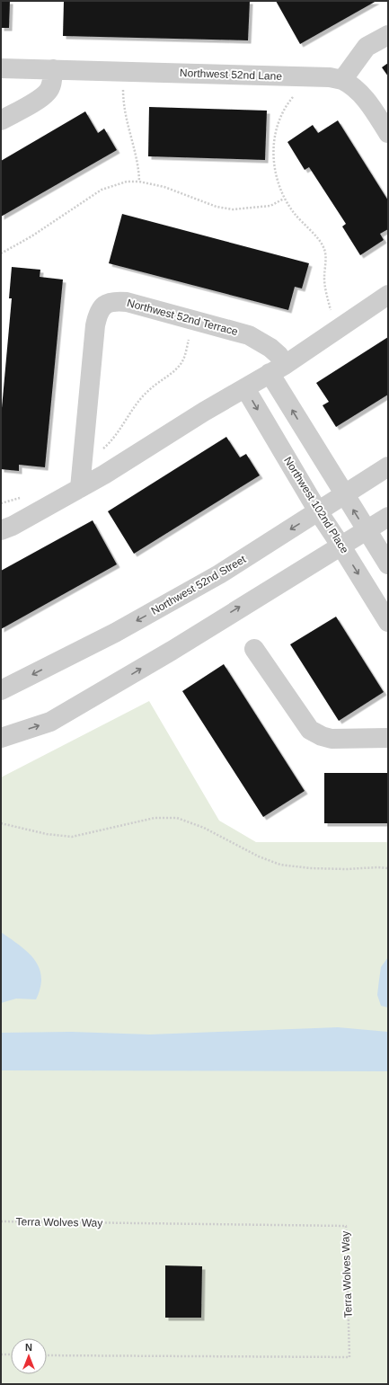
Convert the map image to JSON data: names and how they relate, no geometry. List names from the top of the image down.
{
  "streets": {
    "street": [
      "Northwest 52nd Lane",
      "Northwest 52nd Terrace",
      "Northwest 102nd Place",
      "Northwest 52nd Street"
    ],
    "path": ["Terra Wolves Way"]
  },
  "crossings": [
    ["Northwest 102nd Place", "Northwest 52nd Street"]
  ],
  "north": "top"
}
